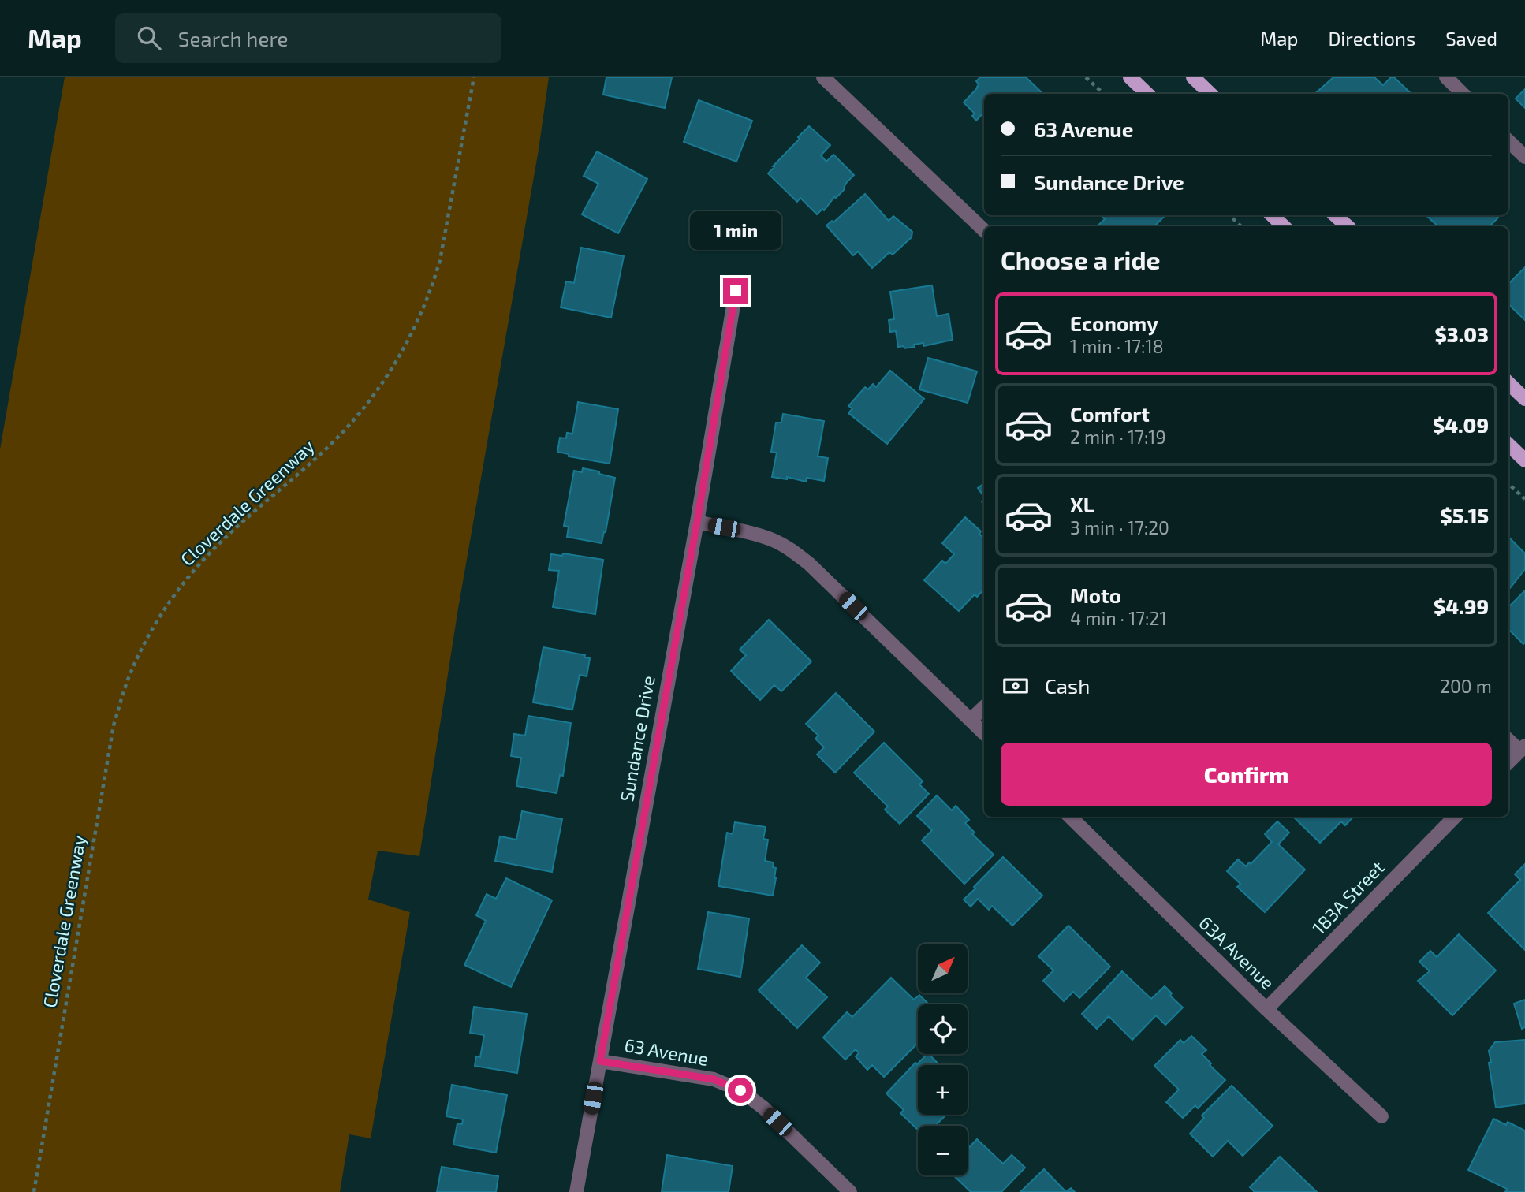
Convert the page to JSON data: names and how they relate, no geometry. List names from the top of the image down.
{
  "streets": {
    "street": [
      "Sundance Drive",
      "183A Street",
      "63A Avenue",
      "63 Avenue"
    ],
    "path": ["Cloverdale Greenway"]
  },
  "crossings": [
    ["Sundance Drive", "63 Avenue"],
    ["183A Street", "63A Avenue"]
  ],
  "north": "top right",
  "page": {
    "header": "Map",
    "search": "Search here",
    "nav": ["Map", "Directions", "Saved"],
    "banner": ["63 Avenue", "Sundance Drive"],
    "bubble": "1 min",
    "heading": "Choose a ride",
    "list": [
      {
        "name": "Economy",
        "note": "1 min · 17:18",
        "value": "$3.03"
      },
      {
        "name": "Comfort",
        "note": "2 min · 17:19",
        "value": "$4.09"
      },
      {
        "name": "XL",
        "note": "3 min · 17:20",
        "value": "$5.15"
      },
      {
        "name": "Moto",
        "note": "4 min · 17:21",
        "value": "$4.99"
      }
    ],
    "pay": ["Cash", "200 m"],
    "buttons": "Confirm",
    "map_buttons": ["+", "−"]
  }
}
